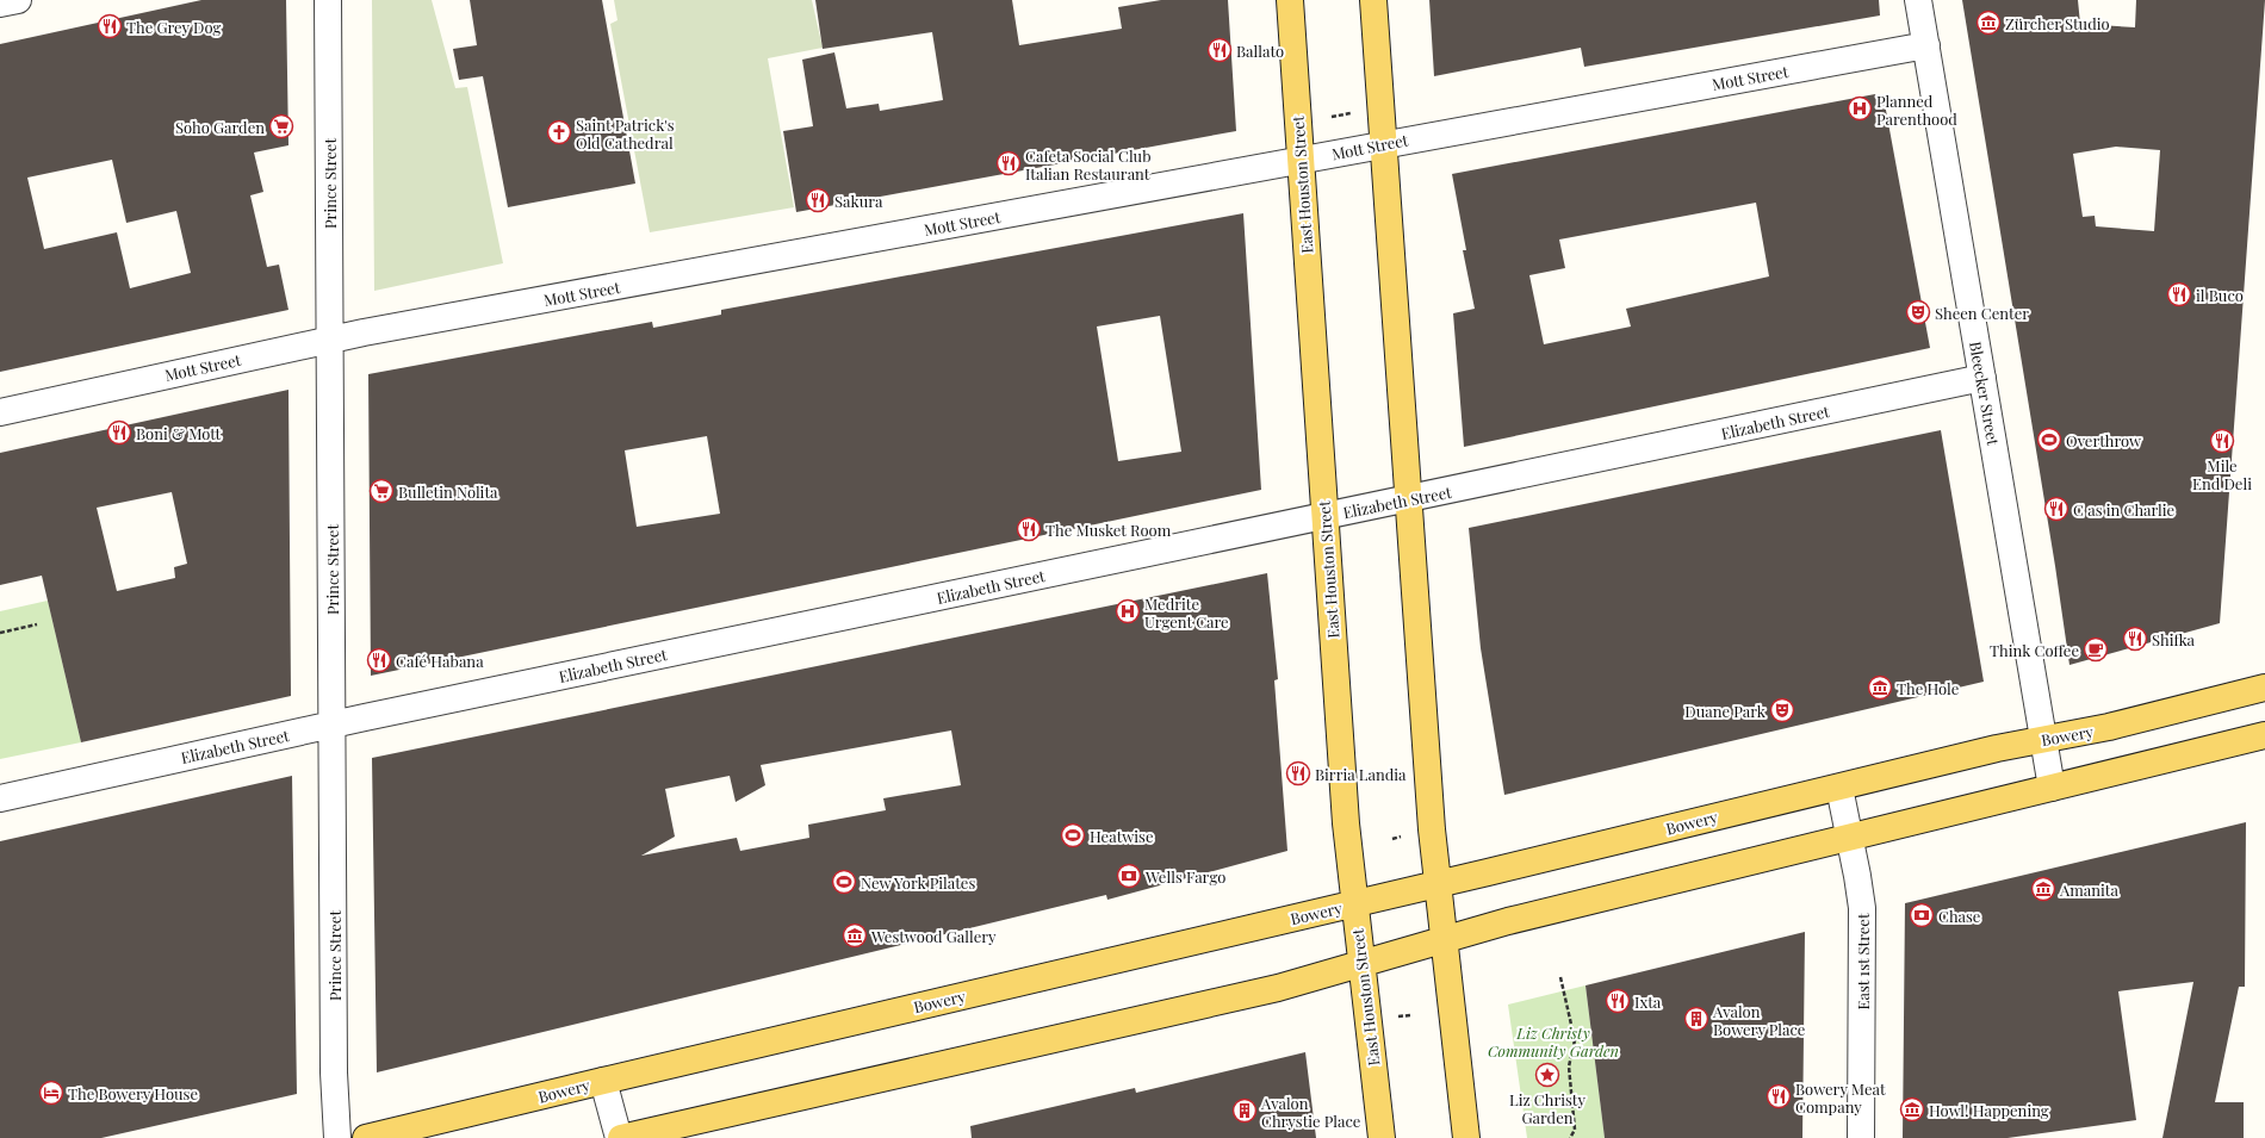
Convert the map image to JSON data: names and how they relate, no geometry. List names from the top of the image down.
{
  "streets": {
    "main road": ["East Houston Street", "Bowery"],
    "street": [
      "Mott Street",
      "Prince Street",
      "Bleecker Street",
      "Elizabeth Street",
      "East 1st Street"
    ]
  },
  "crossings": [
    ["Mott Street", "Prince Street"],
    ["Mott Street", "East Houston Street"],
    ["Mott Street", "Bleecker Street"],
    ["Prince Street", "Elizabeth Street"],
    ["East Houston Street", "Elizabeth Street"],
    ["East Houston Street", "Bowery"],
    ["Bleecker Street", "Elizabeth Street"],
    ["Bleecker Street", "Bowery"],
    ["Bowery", "East 1st Street"]
  ],
  "parks": ["Liz Christy Community Garden"],
  "places": {
    "museum": [
      "Zürcher Studio",
      "The Hole",
      "Amanita",
      "Westwood Gallery",
      "Howl! Happening"
    ],
    "restaurant": [
      "The Grey Dog",
      "Ballato",
      "Cafeta Social Club Italian Restaurant",
      "Sakura",
      "il Buco",
      "Boni & Mott",
      "Mile End Deli",
      "C as in Charlie",
      "The Musket Room",
      "Shifka",
      "Café Habana",
      "Birria Landia",
      "Ixta",
      "Bowery Meat Company"
    ],
    "hospital": ["Planned Parenthood", "Medrite Urgent Care"],
    "supermarket": ["Soho Garden", "Bulletin Nolita"],
    "church": ["Saint Patrick's Old Cathedral"],
    "theatre": ["Sheen Center", "Duane Park"],
    "sports": ["Overthrow", "Heatwise", "New York Pilates"],
    "cafe": ["Think Coffee"],
    "bank": ["Wells Fargo", "Chase"],
    "building": ["Avalon Bowery Place", "Avalon Chrystie Place"],
    "place": ["Liz Christy Garden"],
    "hotel": ["The Bowery House"]
  }
}
